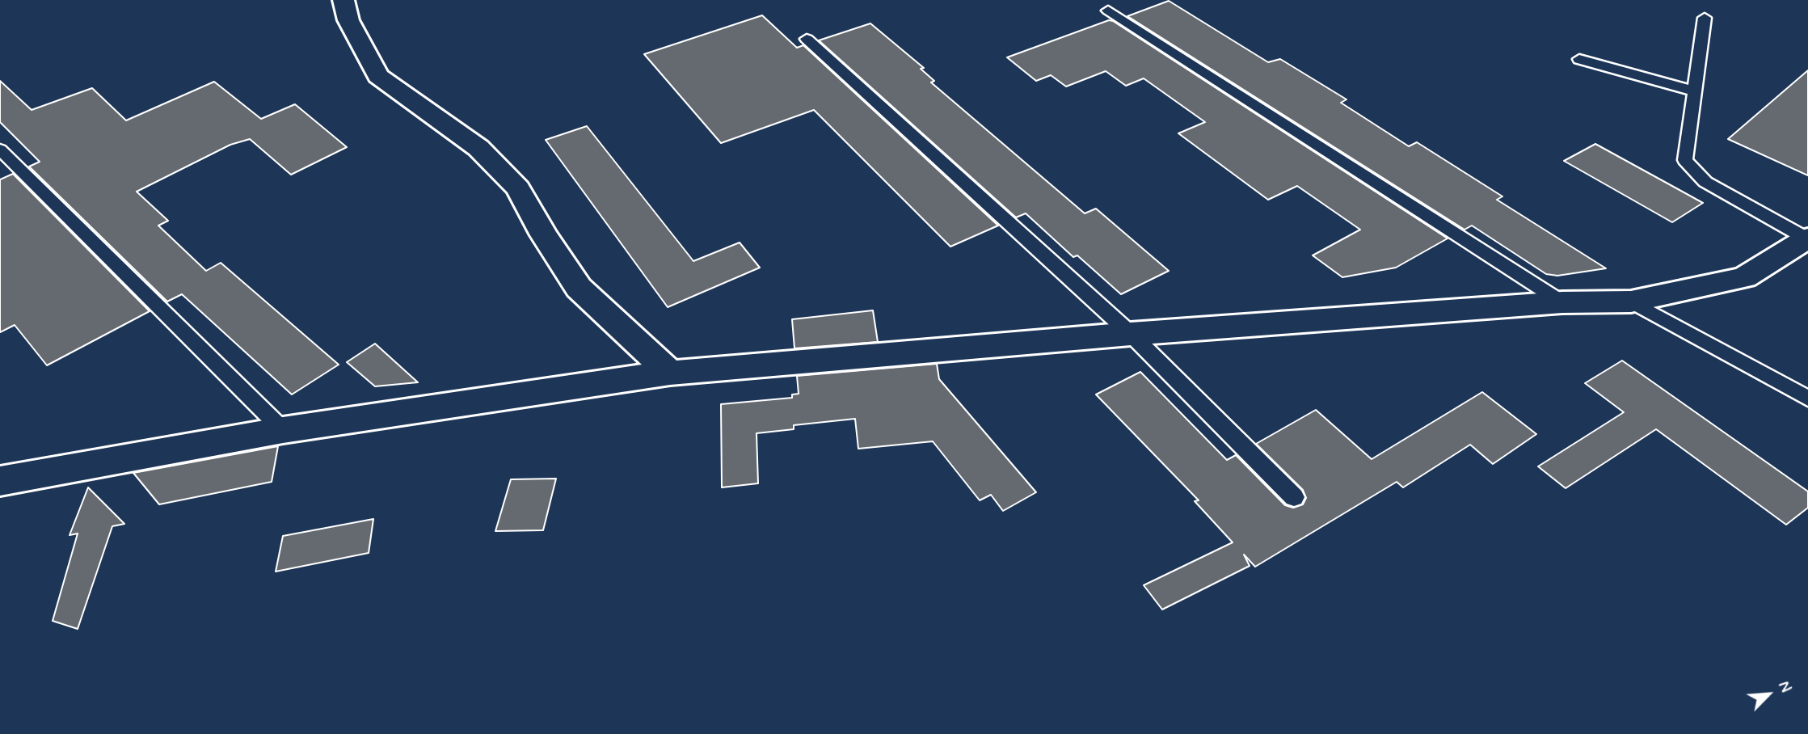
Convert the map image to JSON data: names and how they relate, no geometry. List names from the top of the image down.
{
  "north": "top right"
}
